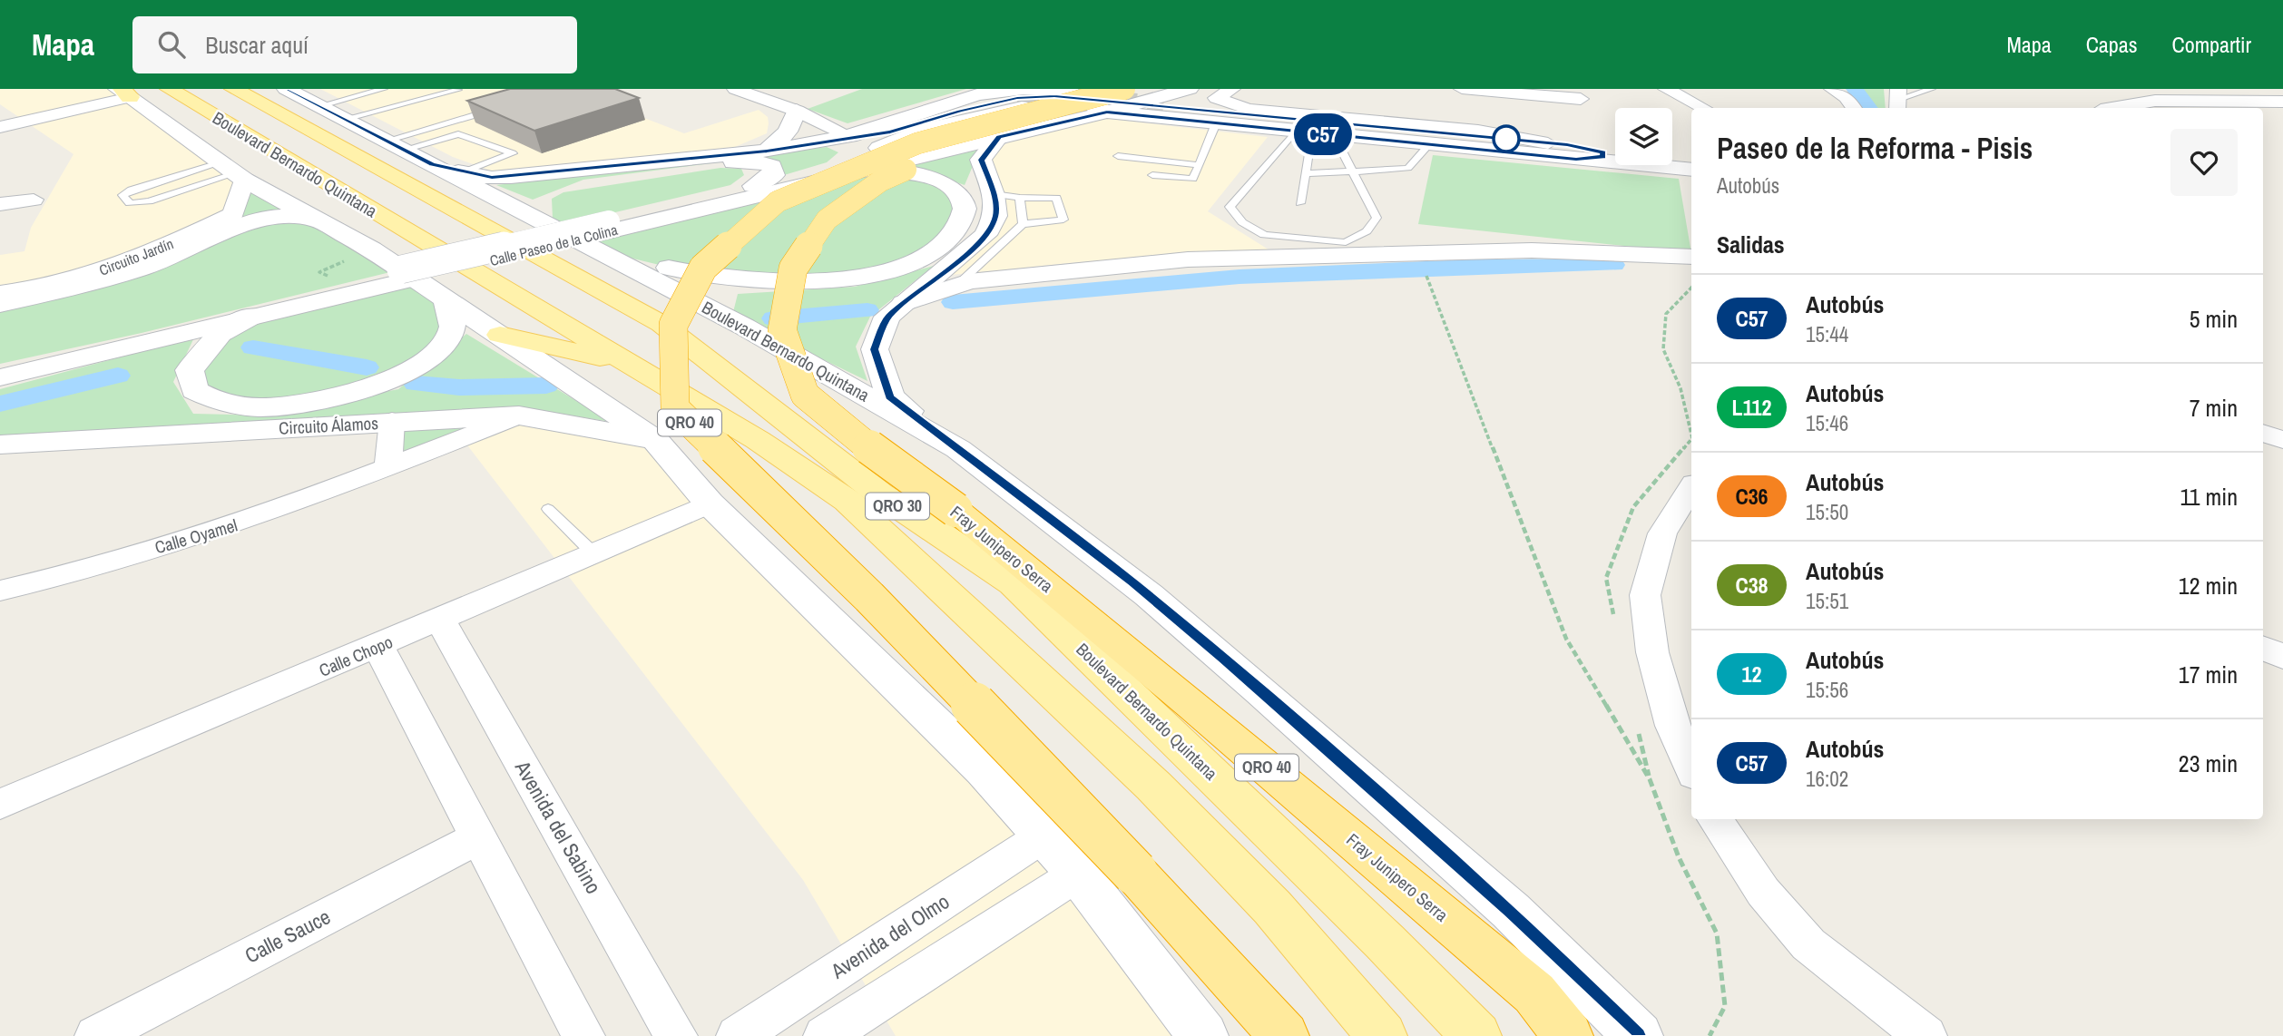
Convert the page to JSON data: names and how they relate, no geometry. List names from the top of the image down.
{
  "streets": {
    "highway": ["QRO 40", "Fray Junipero Serra"],
    "main road": [
      "Boulevard Bernardo Quintana",
      "Calle Paseo de la Colina",
      "Circuito Jardín",
      "Circuito Álamos",
      "QRO 30"
    ],
    "street": [
      "Calle Oyamel",
      "Calle Chopo",
      "Avenida del Sabino",
      "Calle Sauce",
      "Avenida del Olmo"
    ]
  },
  "crossings": [
    ["Boulevard Bernardo Quintana", "Circuito Jardín"],
    ["Boulevard Bernardo Quintana", "Circuito Álamos"],
    ["Boulevard Bernardo Quintana", "Calle Chopo"],
    ["Boulevard Bernardo Quintana", "Avenida del Olmo"],
    ["Calle Paseo de la Colina", "QRO 40"],
    ["Circuito Álamos", "Calle Oyamel"],
    ["Calle Chopo", "Avenida del Sabino"]
  ],
  "lines": ["bus line C57"],
  "page": {
    "header": "Mapa",
    "search": "Buscar aquí",
    "nav": ["Mapa", "Capas", "Compartir"],
    "on_map": "C57",
    "heading": [
      ["Paseo de la Reforma - Pisis", "Autobús"],
      "Salidas"
    ],
    "list": [
      {
        "mark": "C57",
        "name": "Autobús",
        "note": "15:44",
        "value": "5 min"
      },
      {
        "mark": "L112",
        "name": "Autobús",
        "note": "15:46",
        "value": "7 min"
      },
      {
        "mark": "C36",
        "name": "Autobús",
        "note": "15:50",
        "value": "11 min"
      },
      {
        "mark": "C38",
        "name": "Autobús",
        "note": "15:51",
        "value": "12 min"
      },
      {
        "mark": "12",
        "name": "Autobús",
        "note": "15:56",
        "value": "17 min"
      },
      {
        "mark": "C57",
        "name": "Autobús",
        "note": "16:02",
        "value": "23 min"
      }
    ]
  }
}
